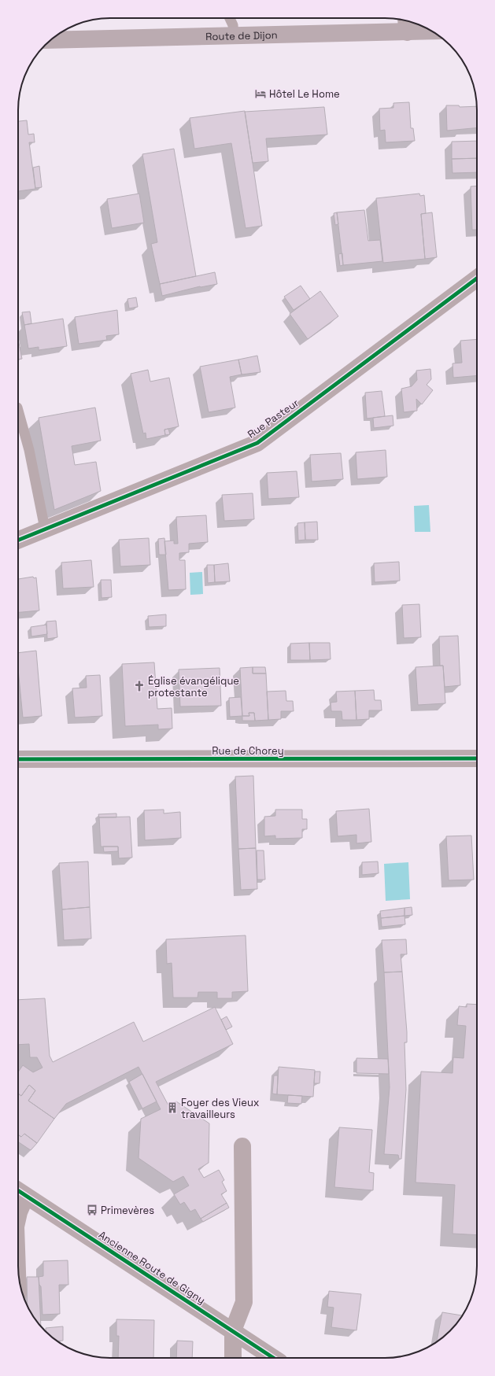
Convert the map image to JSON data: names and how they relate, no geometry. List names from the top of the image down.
{
  "streets": {
    "main road": ["Route de Dijon"],
    "street": ["Rue Pasteur", "Rue de Chorey", "Ancienne Route de Gigny"]
  },
  "places": {
    "hotel": ["Hôtel Le Home"],
    "church": ["Église évangélique protestante"],
    "building": ["Foyer des Vieux travailleurs"],
    "bus stop": ["Primevères"]
  }
}
